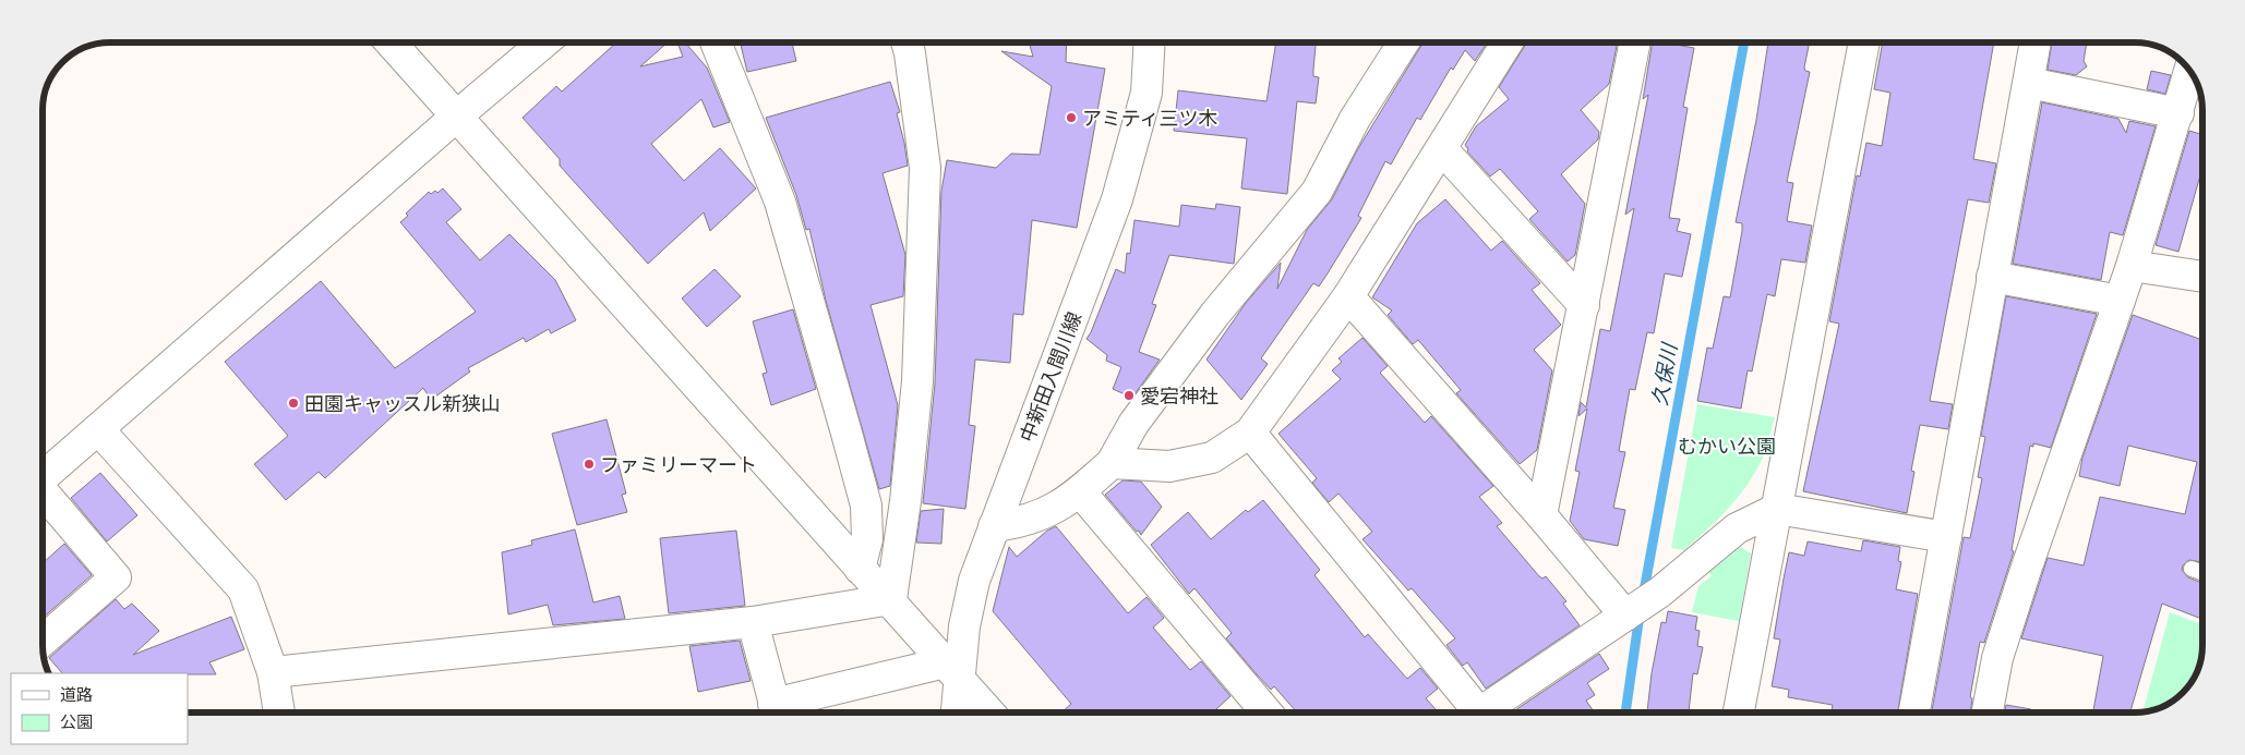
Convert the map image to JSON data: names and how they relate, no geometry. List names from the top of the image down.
{
  "streets": {
    "street": ["中新田入間川線"]
  },
  "water": ["久保川"],
  "parks": ["むかい公園"],
  "places": [
    "アミティ三ツ木",
    "愛宕神社",
    "田園キャッスル新狭山",
    "ファミリーマート"
  ],
  "legend": ["道路", "公園"]
}
